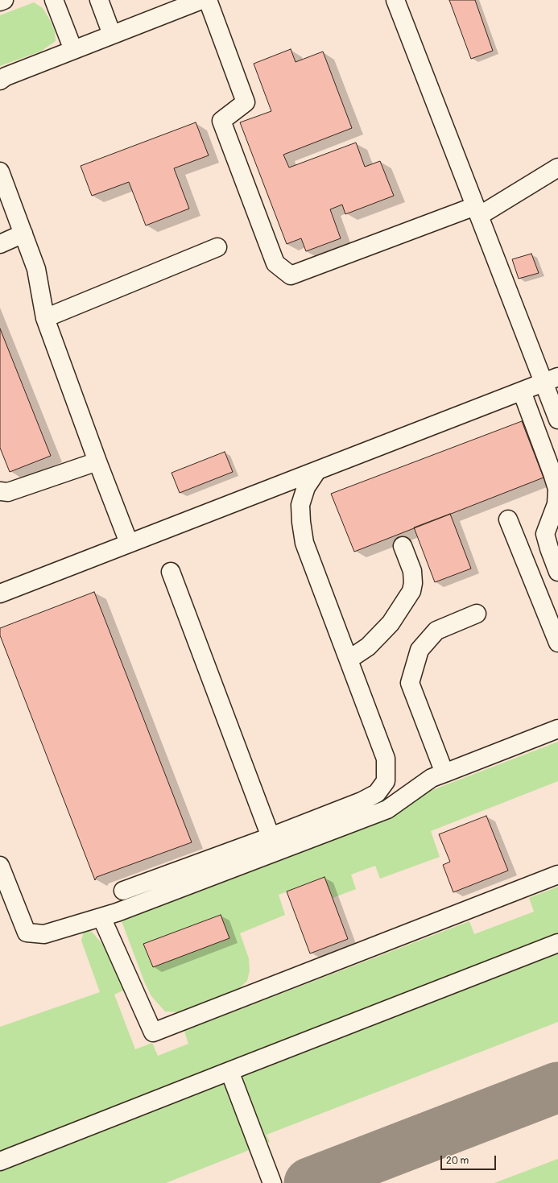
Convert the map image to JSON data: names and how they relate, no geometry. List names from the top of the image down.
{
  "scale_bar": "20 m"
}
